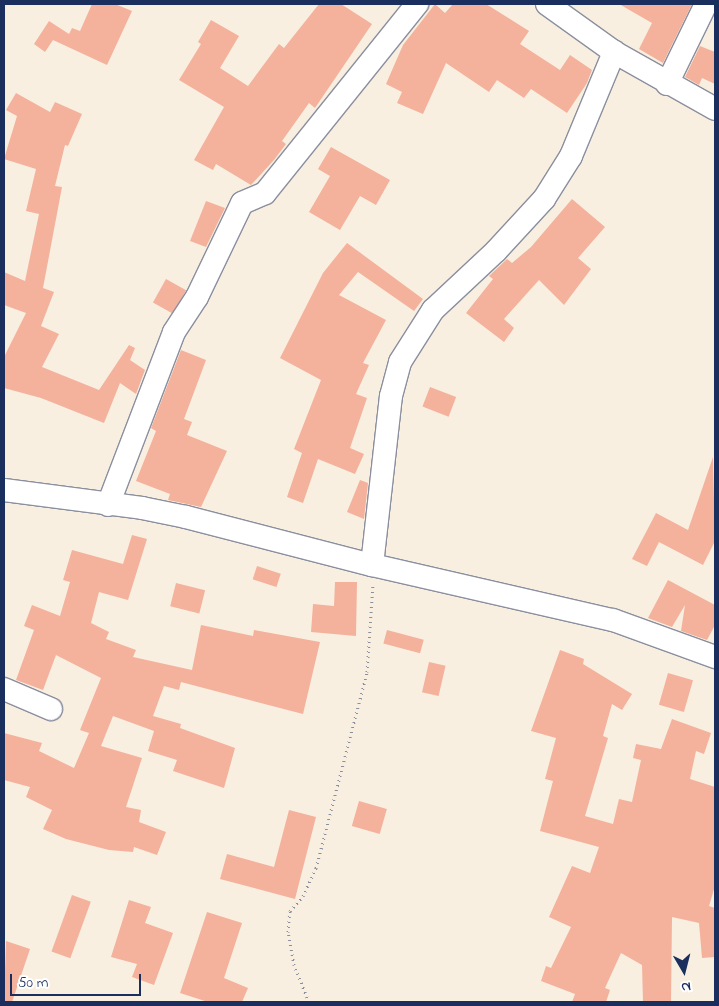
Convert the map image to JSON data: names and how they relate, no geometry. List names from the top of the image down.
{
  "scale_bar": "50 m",
  "north": "bottom"
}
